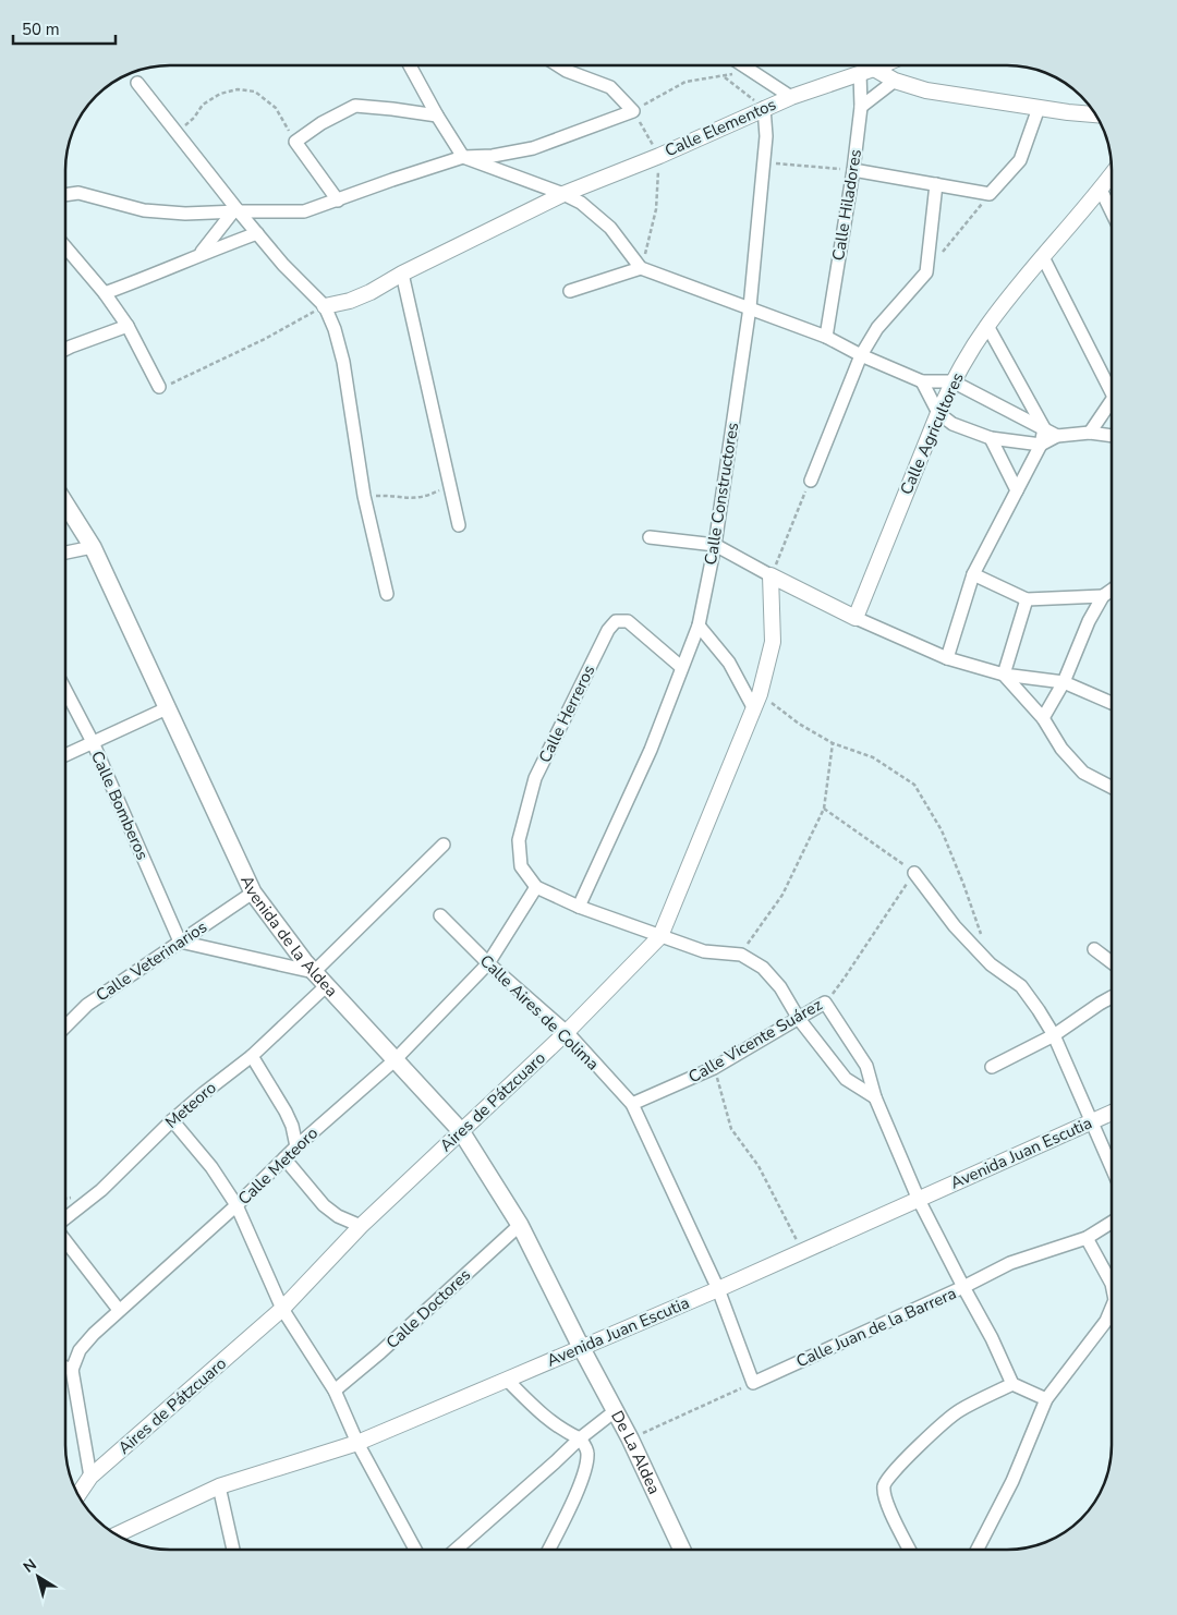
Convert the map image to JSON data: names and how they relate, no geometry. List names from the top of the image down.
{
  "streets": {
    "main road": ["Avenida de la Aldea", "De La Aldea"],
    "street": [
      "Calle Elementos",
      "Calle Hiladores",
      "Calle Agricultores",
      "Calle Constructores",
      "Calle Herreros",
      "Calle Bomberos",
      "Calle Veterinarios",
      "Calle Aires de Colima",
      "Calle Vicente Suárez",
      "Aires de Pátzcuaro",
      "Meteoro",
      "Avenida Juan Escutia",
      "Calle Meteoro",
      "Calle Doctores",
      "Calle Juan de la Barrera"
    ]
  },
  "crossings": [
    ["Calle Elementos", "Calle Hiladores"],
    ["Calle Elementos", "Calle Constructores"],
    ["Calle Constructores", "Calle Herreros"],
    ["Calle Herreros", "Calle Meteoro"],
    ["Calle Bomberos", "Calle Veterinarios"],
    ["Avenida de la Aldea", "Calle Veterinarios"],
    ["Avenida de la Aldea", "Aires de Pátzcuaro"],
    ["Avenida de la Aldea", "Meteoro"],
    ["Avenida de la Aldea", "Avenida Juan Escutia"],
    ["Avenida de la Aldea", "Calle Meteoro"],
    ["Avenida de la Aldea", "Calle Doctores"],
    ["Avenida de la Aldea", "De La Aldea"],
    ["Calle Aires de Colima", "Calle Vicente Suárez"],
    ["Calle Aires de Colima", "Aires de Pátzcuaro"],
    ["Calle Aires de Colima", "Avenida Juan Escutia"],
    ["Calle Aires de Colima", "Calle Meteoro"],
    ["Calle Aires de Colima", "Calle Juan de la Barrera"],
    ["Avenida Juan Escutia", "De La Aldea"]
  ],
  "scale_bar": "50 m",
  "north": "top left"
}
